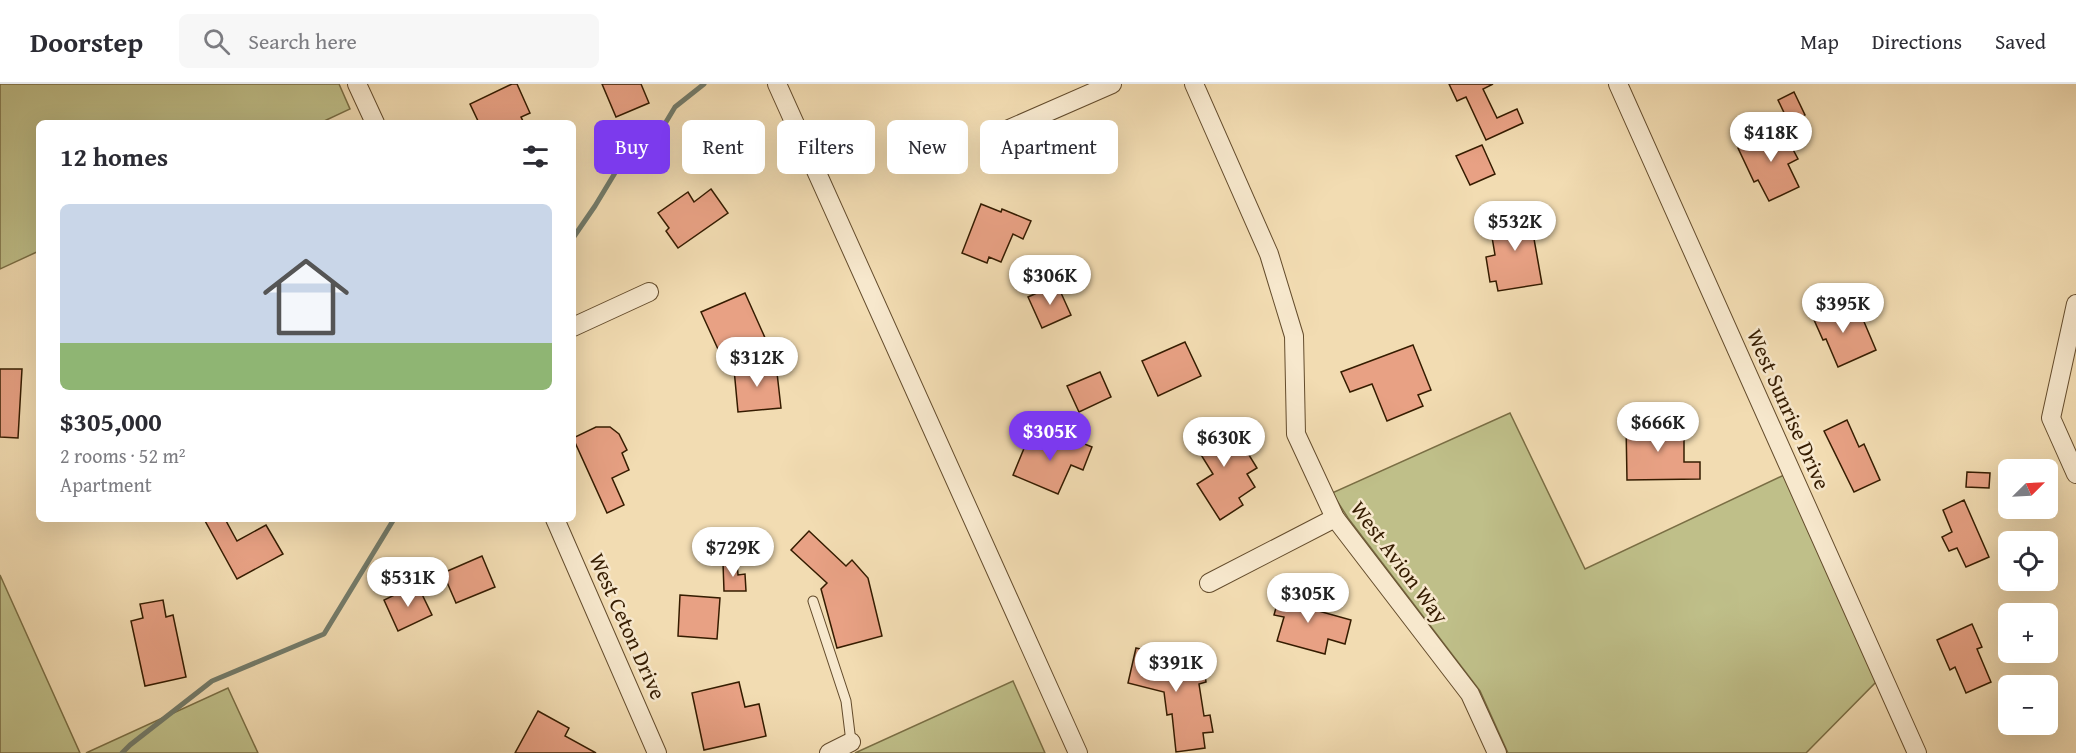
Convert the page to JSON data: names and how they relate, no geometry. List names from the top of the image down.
{
  "streets": {
    "street": ["West Sunrise Drive", "West Avion Way", "West Ceton Drive"]
  },
  "north": "top right",
  "page": {
    "header": "Doorstep",
    "search": "Search here",
    "nav": ["Map", "Directions", "Saved"],
    "price": [
      "$418K",
      "$532K",
      "$306K",
      "$395K",
      "$312K",
      "$666K",
      "$305K",
      "$630K",
      "$729K",
      "$531K",
      "$305K",
      "$391K"
    ],
    "chip": [
      "Buy",
      "Rent",
      "Filters",
      "New",
      "Apartment"
    ],
    "heading": "12 homes",
    "list": [
      {
        "name": "$305,000",
        "note": "2 rooms · 52 m² · Apartment"
      }
    ],
    "map_buttons": ["+", "−"]
  }
}
